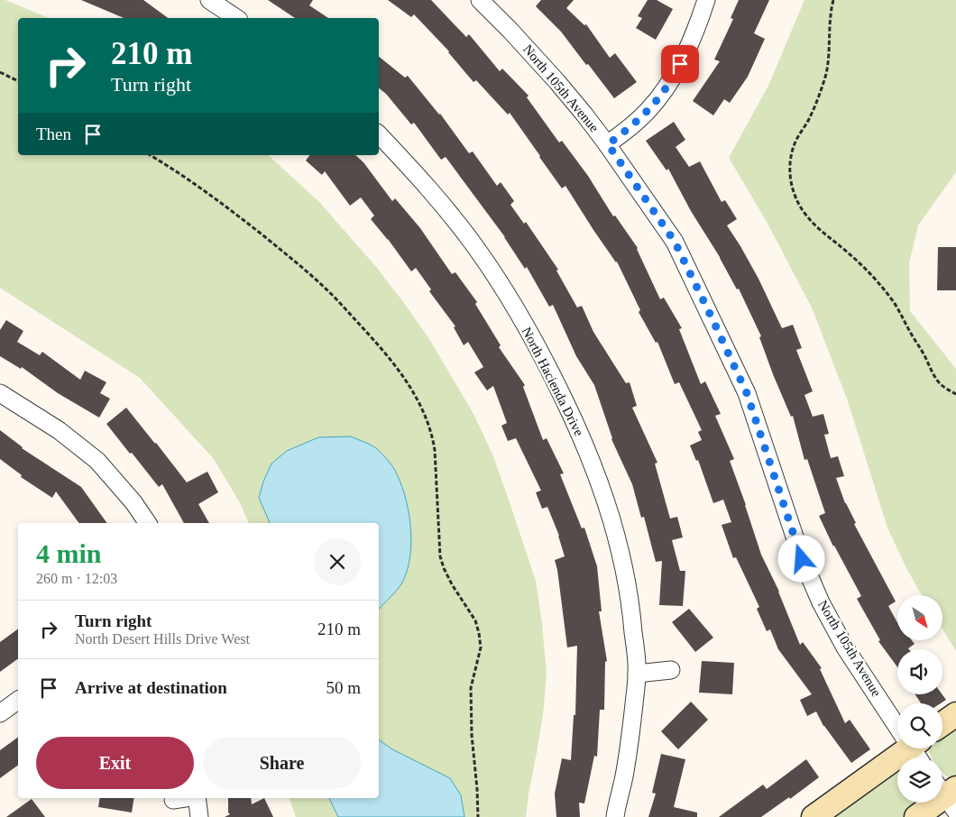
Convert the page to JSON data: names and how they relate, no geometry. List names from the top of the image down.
{
  "streets": {
    "street": ["North 105th Avenue", "North Hacienda Drive"]
  },
  "north": "bottom right",
  "page": {
    "turn": ["210 m", "Turn right"],
    "then": "Then",
    "heading": ["4 min", "260 m · 12:03"],
    "list": [
      {
        "name": "Turn right",
        "note": "North Desert Hills Drive West",
        "value": "210 m"
      },
      {
        "name": "Arrive at destination",
        "value": "50 m"
      }
    ],
    "buttons": ["Exit", "Share"]
  }
}
